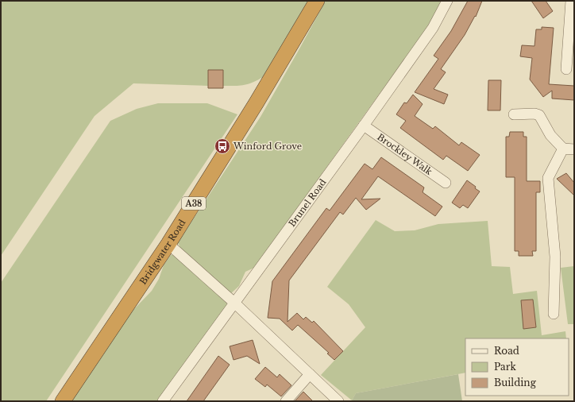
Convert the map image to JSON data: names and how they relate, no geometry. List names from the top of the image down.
{
  "streets": {
    "highway": ["A38", "Bridgwater Road"],
    "street": ["Brockley Walk", "Brunel Road"]
  },
  "crossings": [
    ["Brockley Walk", "Brunel Road"]
  ],
  "places": {
    "bus stop": ["Winford Grove"]
  },
  "legend": ["Road", "Park", "Building"]
}
